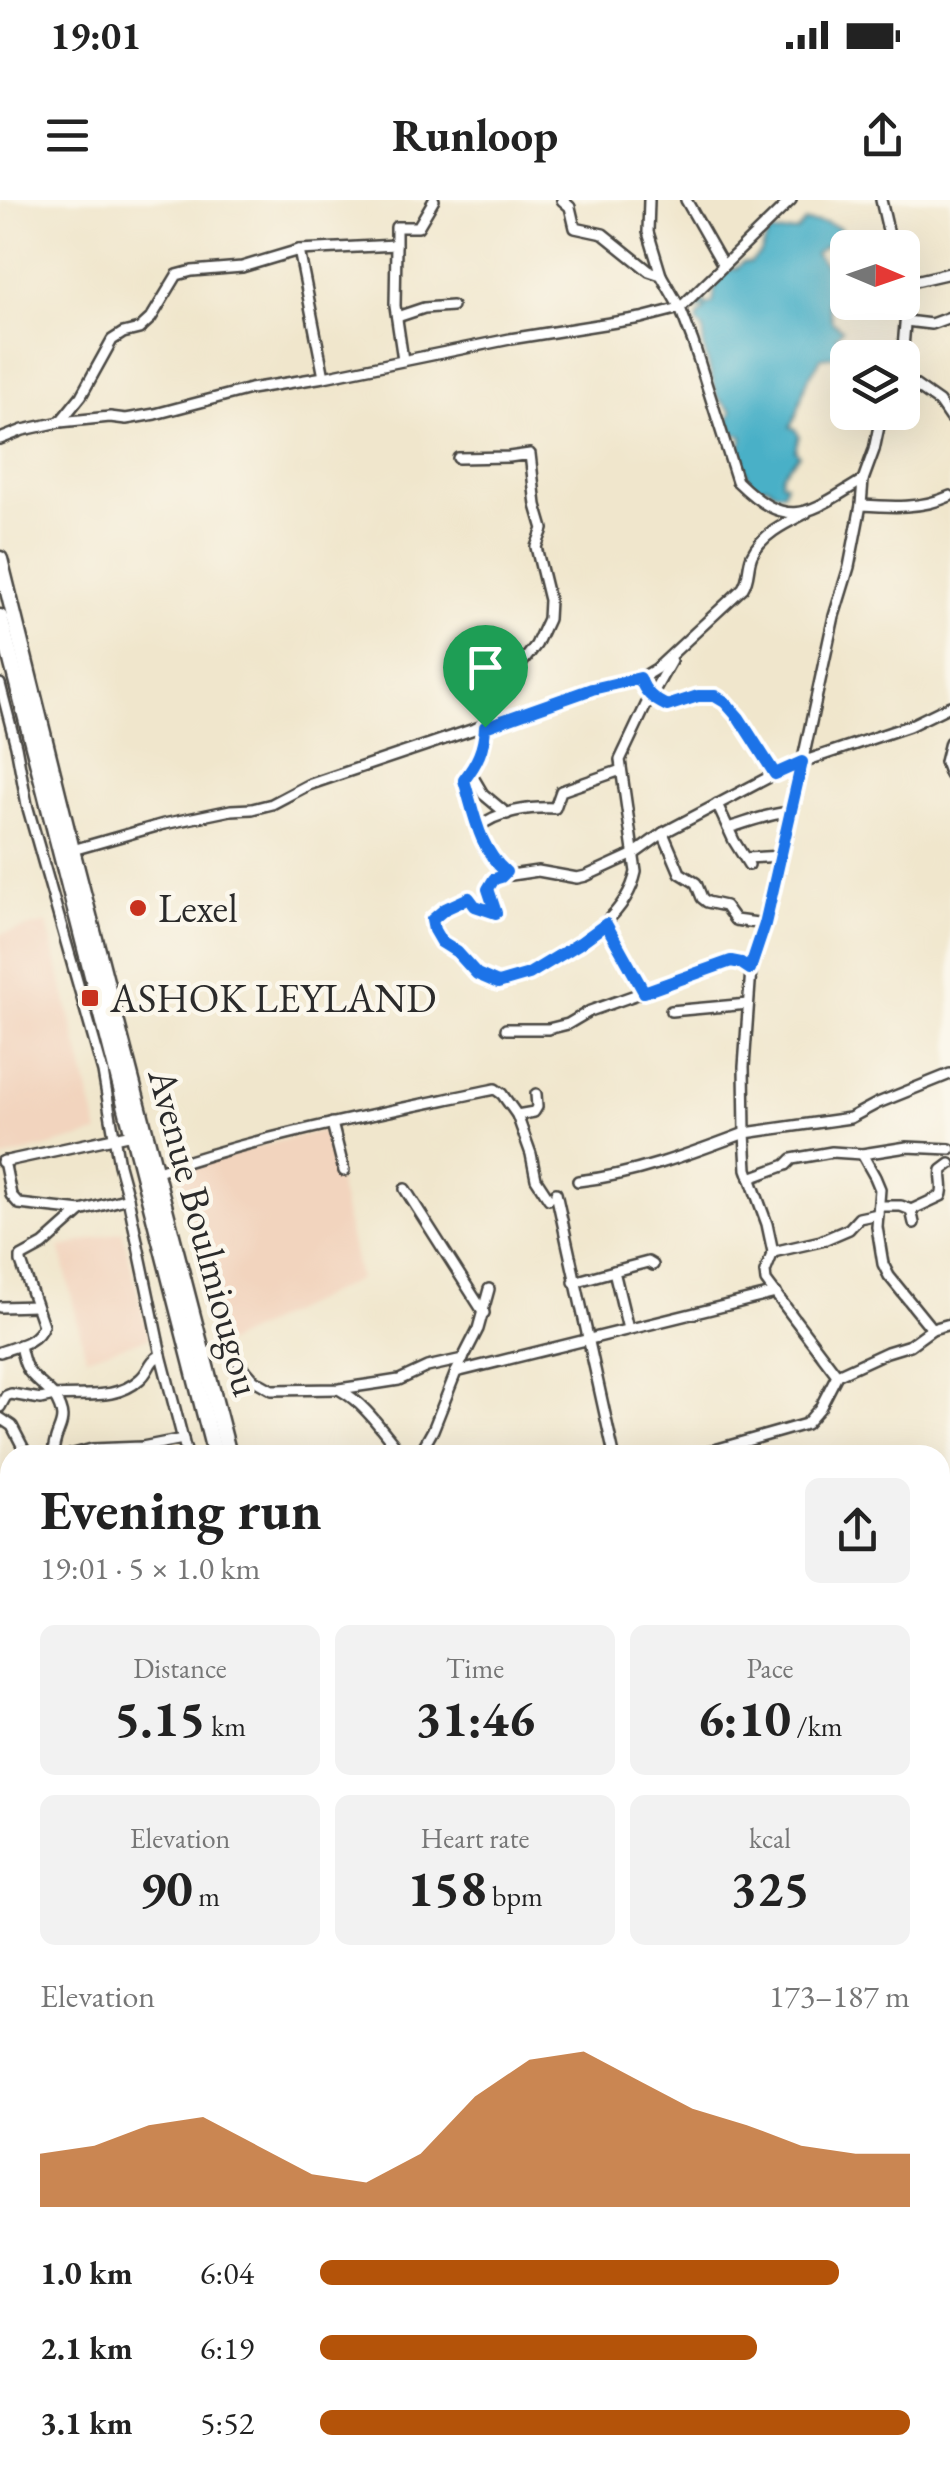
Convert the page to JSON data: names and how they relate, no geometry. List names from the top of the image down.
{
  "streets": {
    "highway": ["Avenue Boulmiougou"]
  },
  "places": {
    "other": ["Lexel"],
    "transit": ["ASHOK LEYLAND"]
  },
  "north": "right",
  "page": {
    "status": "19:01",
    "header": "Runloop",
    "heading": ["Evening run", "19:01 · 5 × 1.0 km"],
    "stats": [
      ["Distance", "5.15 km"],
      ["Time", "31:46"],
      ["Pace", "6:10 /km"],
      ["Elevation", "90 m"],
      ["Heart rate", "158 bpm"],
      ["kcal", "325"]
    ],
    "chart": ["Elevation", "173–187 m"],
    "list": [
      {
        "name": "1.0 km",
        "note": "6:04"
      },
      {
        "name": "2.1 km",
        "note": "6:19"
      },
      {
        "name": "3.1 km",
        "note": "5:52"
      }
    ]
  }
}
